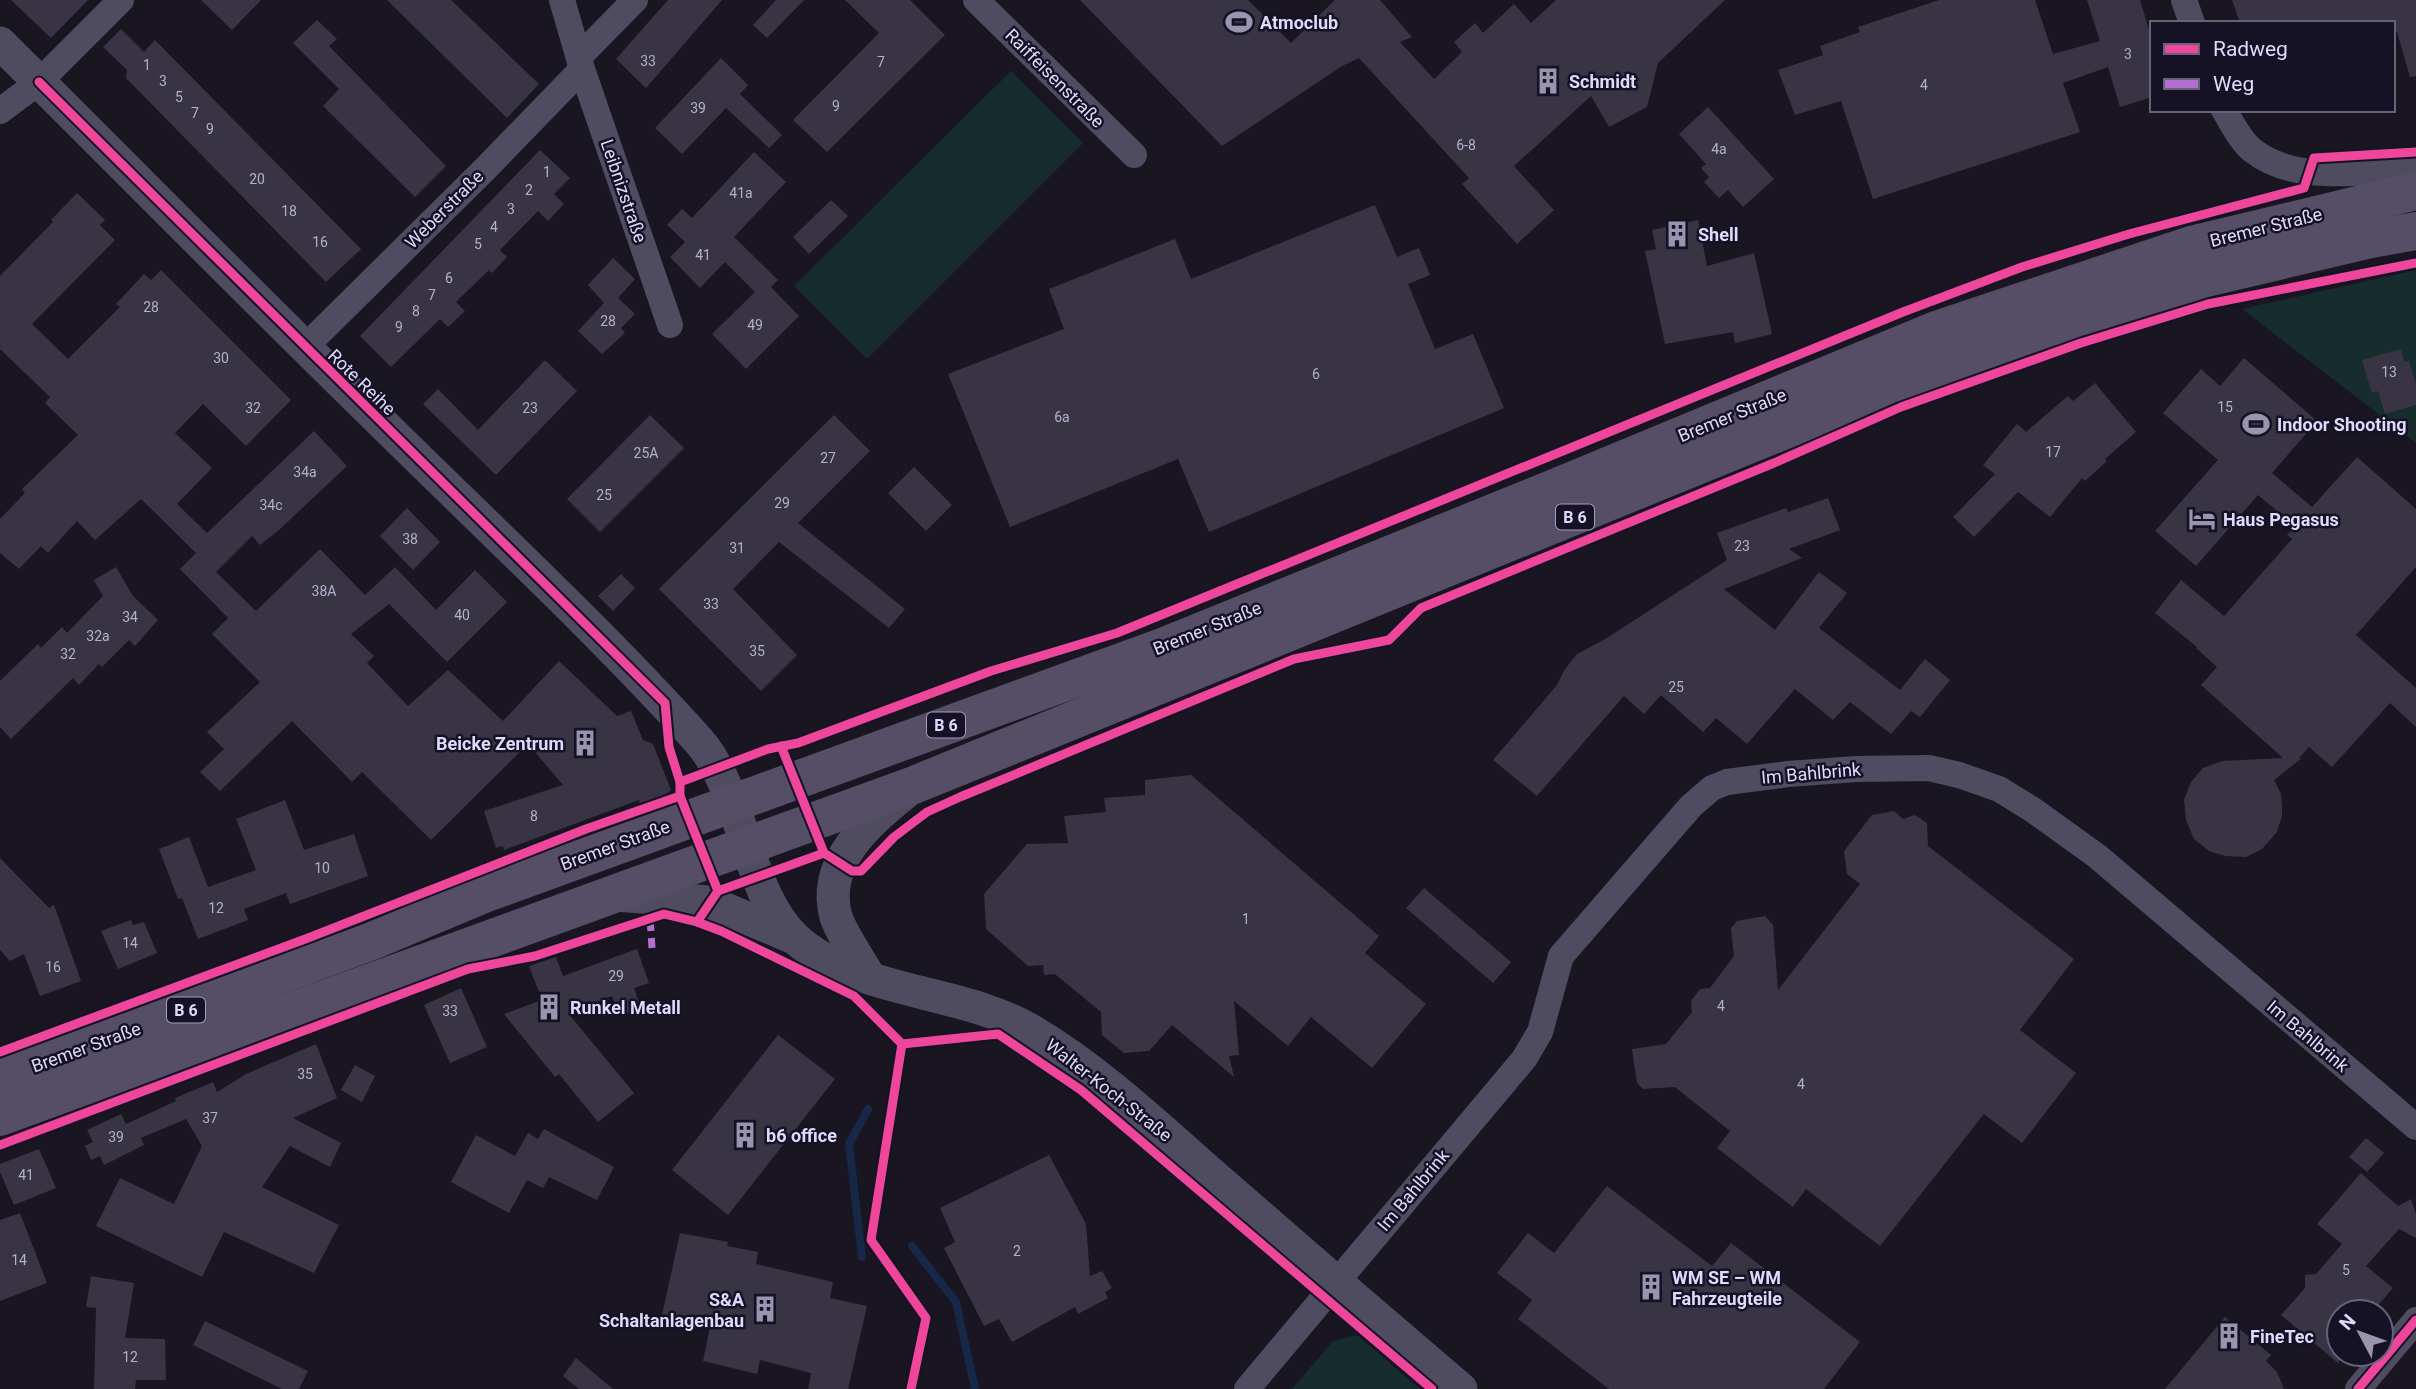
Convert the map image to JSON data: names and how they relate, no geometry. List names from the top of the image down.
{
  "streets": {
    "main road": ["Bremer Straße", "B 6"],
    "street": [
      "Raiffeisenstraße",
      "Leibnizstraße",
      "Weberstraße",
      "Rote Reihe",
      "Im Bahlbrink",
      "Walter-Koch-Straße"
    ]
  },
  "crossings": [
    ["Leibnizstraße", "Weberstraße"],
    ["Weberstraße", "Rote Reihe"],
    ["Bremer Straße", "Rote Reihe"],
    ["Bremer Straße", "Walter-Koch-Straße"],
    ["Rote Reihe", "Walter-Koch-Straße"],
    ["Im Bahlbrink", "Walter-Koch-Straße"]
  ],
  "places": {
    "sports": ["Atmoclub", "Indoor Shooting"],
    "building": [
      "Schmidt",
      "Shell",
      "Beicke Zentrum",
      "Runkel Metall",
      "b6 office",
      "WM SE – WM Fahrzeugteile",
      "S&A Schaltanlagenbau",
      "FineTec"
    ],
    "hotel": ["Haus Pegasus"]
  },
  "house_numbers": [
    "3",
    "33",
    "7",
    "1",
    "3",
    "4",
    "5",
    "9",
    "39",
    "7",
    "9",
    "6-8",
    "4a",
    "1",
    "20",
    "2",
    "41a",
    "3",
    "18",
    "4",
    "16",
    "5",
    "41",
    "6",
    "7",
    "28",
    "8",
    "28",
    "49",
    "9",
    "30",
    "13",
    "6",
    "15",
    "32",
    "23",
    "6a",
    "17",
    "25A",
    "27",
    "34a",
    "25",
    "29",
    "34c",
    "38",
    "23",
    "31",
    "38A",
    "33",
    "40",
    "34",
    "32a",
    "35",
    "32",
    "25",
    "8",
    "10",
    "12",
    "1",
    "14",
    "16",
    "29",
    "4",
    "33",
    "35",
    "4",
    "37",
    "39",
    "41",
    "2",
    "14",
    "5",
    "12"
  ],
  "legend": ["Radweg", "Weg"],
  "north": "top left"
}
